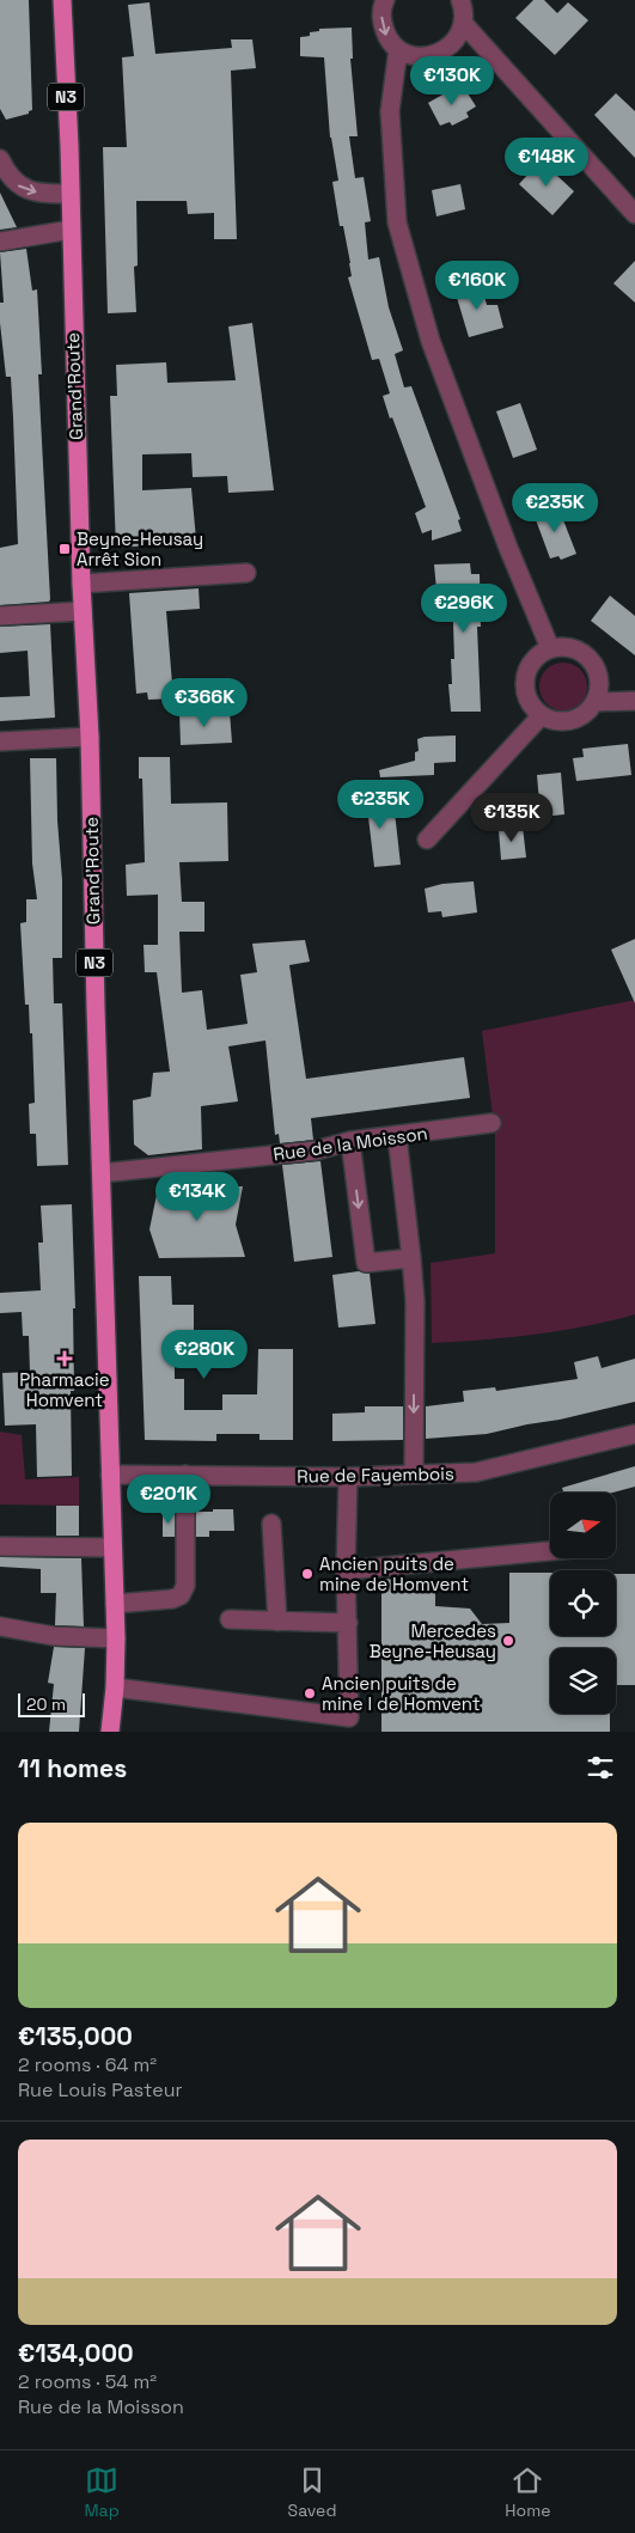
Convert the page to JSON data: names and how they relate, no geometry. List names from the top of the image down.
{
  "streets": {
    "main road": ["N3", "Grand'Route"],
    "street": ["Rue de la Moisson", "Rue de Fayembois"]
  },
  "crossings": [
    ["N3", "Grand'Route"],
    ["Grand'Route", "Rue de la Moisson"],
    ["Grand'Route", "Rue de Fayembois"]
  ],
  "places": {
    "transit": ["Beyne-Heusay Arrêt Sion"],
    "health": ["Pharmacie Homvent"],
    "other": ["Ancien puits de mine de Homvent", "Mercedes Beyne-Heusay", "Ancien puits de mine I de Homvent"]
  },
  "scale_bar": "20 m",
  "north": "right",
  "page": {
    "price": [
      "€130K",
      "€148K",
      "€160K",
      "€235K",
      "€296K",
      "€366K",
      "€235K",
      "€135K",
      "€134K",
      "€280K",
      "€201K"
    ],
    "scale": "20 m",
    "heading": "11 homes",
    "list": [
      {
        "name": "€135,000",
        "note": "2 rooms · 64 m² · Rue Louis Pasteur"
      },
      {
        "name": "€134,000",
        "note": "2 rooms · 54 m² · Rue de la Moisson"
      }
    ],
    "tabs": ["Map", "Saved", "Home"]
  }
}
